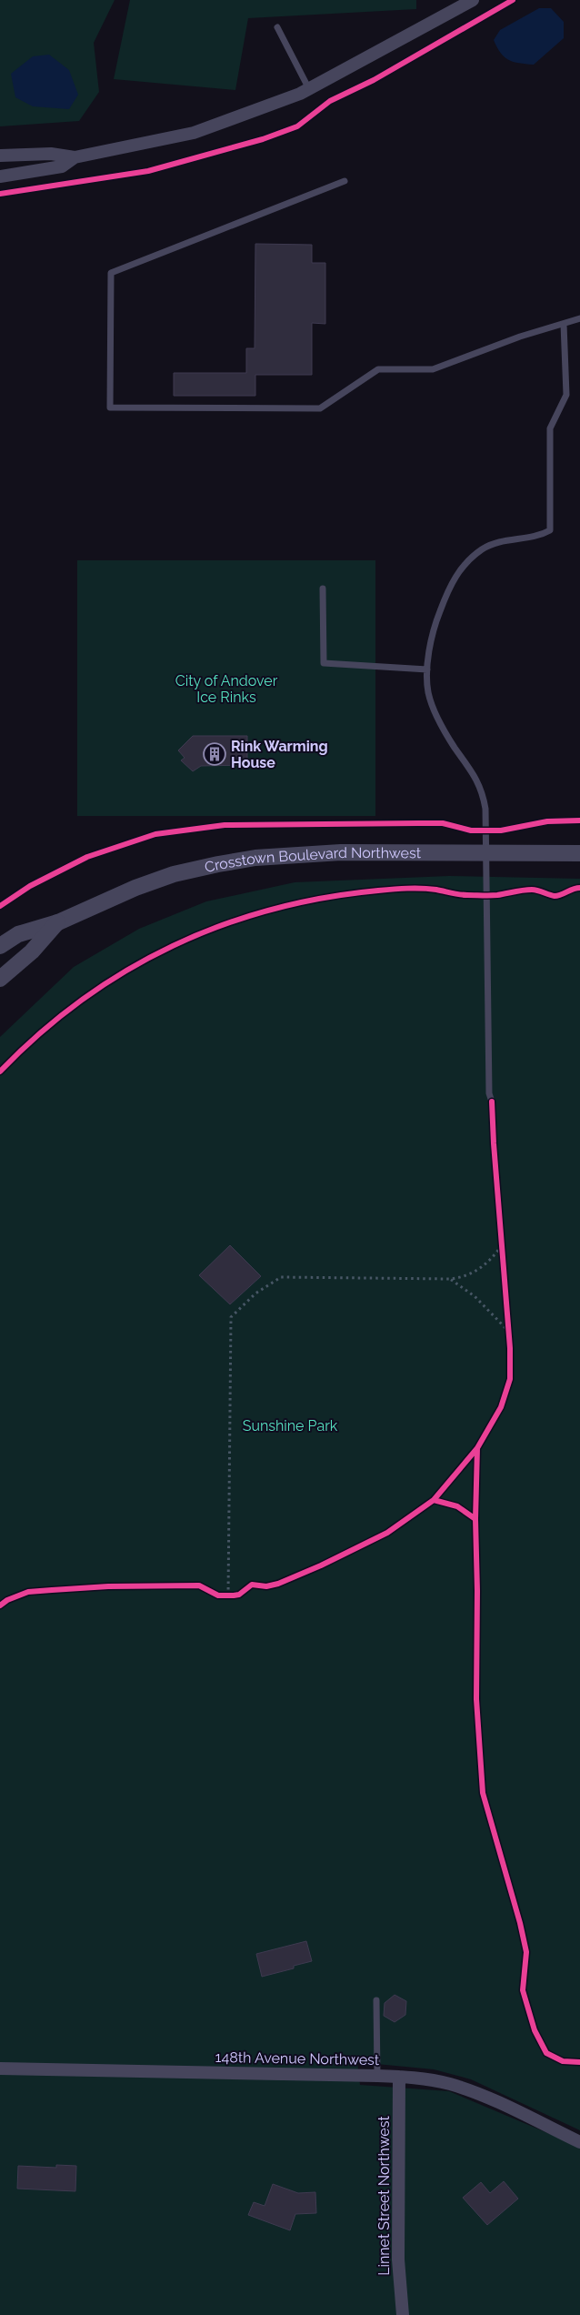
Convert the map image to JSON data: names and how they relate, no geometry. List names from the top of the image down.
{
  "streets": {
    "street": ["Crosstown Boulevard Northwest", "148th Avenue Northwest", "Linnet Street Northwest"]
  },
  "crossings": [
    ["148th Avenue Northwest", "Linnet Street Northwest"]
  ],
  "parks": ["City of Andover Ice Rinks", "Sunshine Park"],
  "places": {
    "building": ["Rink Warming House"]
  }
}
